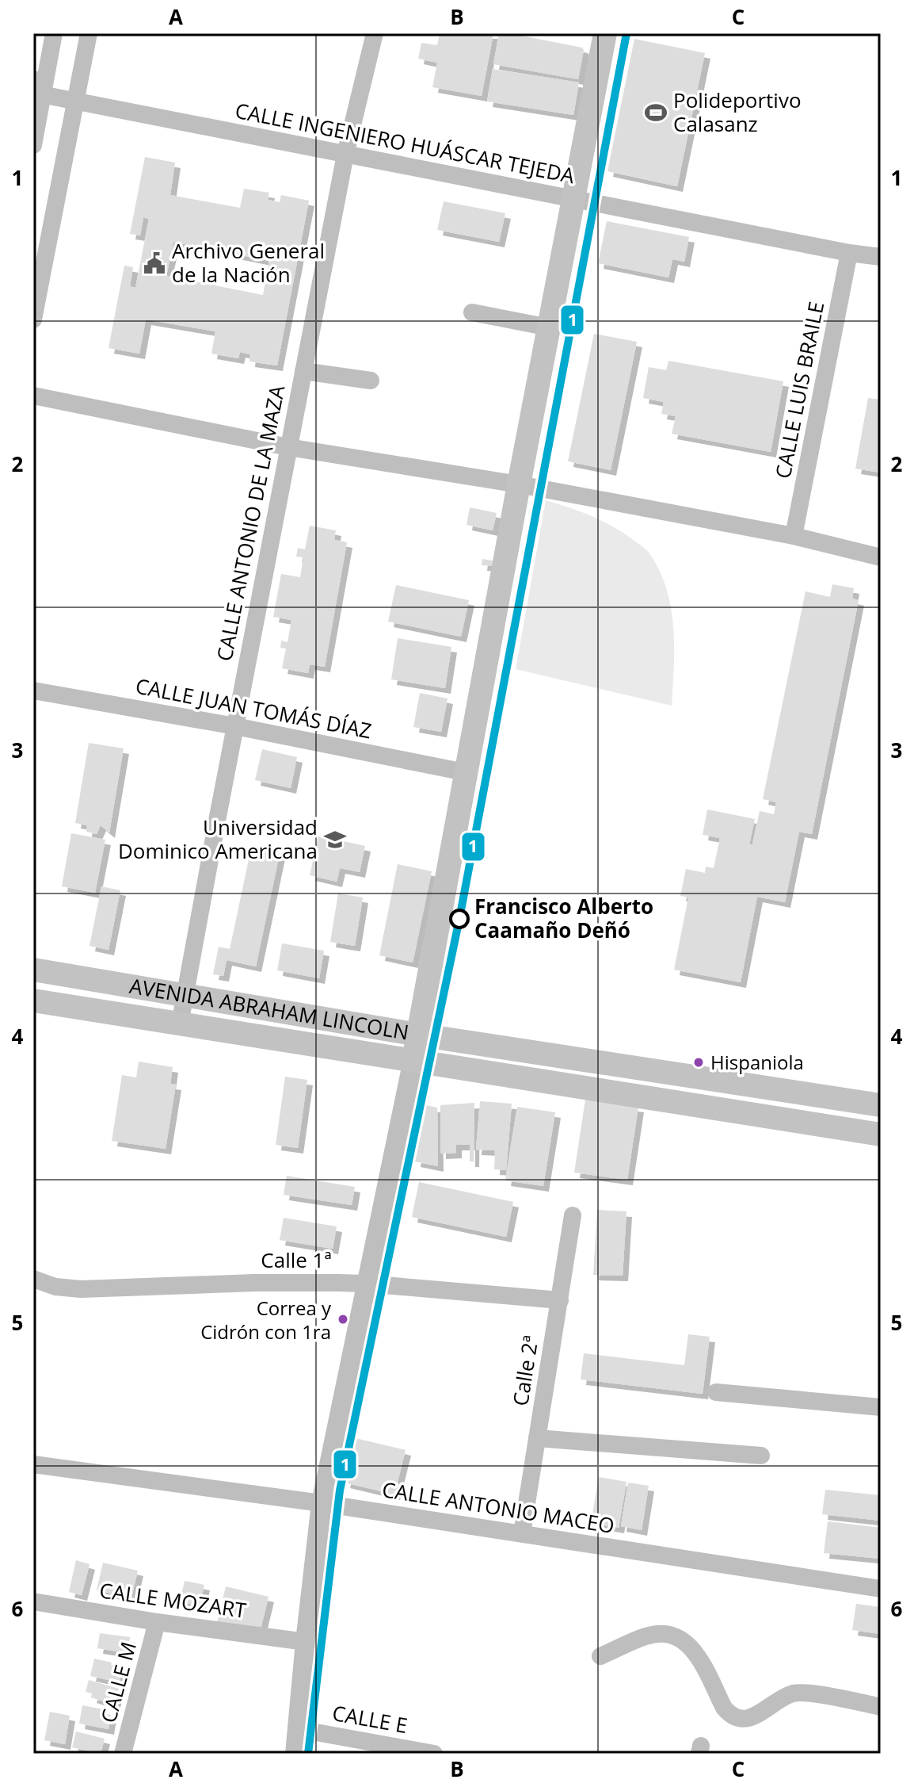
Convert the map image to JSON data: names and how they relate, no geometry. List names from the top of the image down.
{
  "streets": {
    "main road": ["AVENIDA ABRAHAM LINCOLN"],
    "street": [
      "CALLE INGENIERO HUÁSCAR TEJEDA",
      "CALLE LUIS BRAILE",
      "CALLE ANTONIO DE LA MAZA",
      "CALLE JUAN TOMÁS DÍAZ",
      "Calle 1ª",
      "Calle 2ª",
      "CALLE ANTONIO MACEO",
      "CALLE MOZART",
      "CALLE M",
      "CALLE E"
    ]
  },
  "crossings": [
    ["CALLE INGENIERO HUÁSCAR TEJEDA", "CALLE LUIS BRAILE"],
    ["CALLE INGENIERO HUÁSCAR TEJEDA", "CALLE ANTONIO DE LA MAZA"],
    ["CALLE ANTONIO DE LA MAZA", "CALLE JUAN TOMÁS DÍAZ"],
    ["CALLE ANTONIO DE LA MAZA", "AVENIDA ABRAHAM LINCOLN"],
    ["Calle 1ª", "Calle 2ª"],
    ["Calle 2ª", "CALLE ANTONIO MACEO"],
    ["CALLE MOZART", "CALLE M"]
  ],
  "places": {
    "sports": ["Polideportivo Calasanz"],
    "public building": ["Archivo General de la Nación"],
    "school or university": ["Universidad Dominico Americana"],
    "other": ["Francisco Alberto Caamaño Deñó", "Hispaniola", "Correa y Cidrón con 1ra"]
  },
  "lines": ["transit line 1"],
  "grid": {
    "columns": ["A", "B", "C"],
    "rows": [
      "1",
      "2",
      "3",
      "4",
      "5",
      "6"
    ]
  }
}
